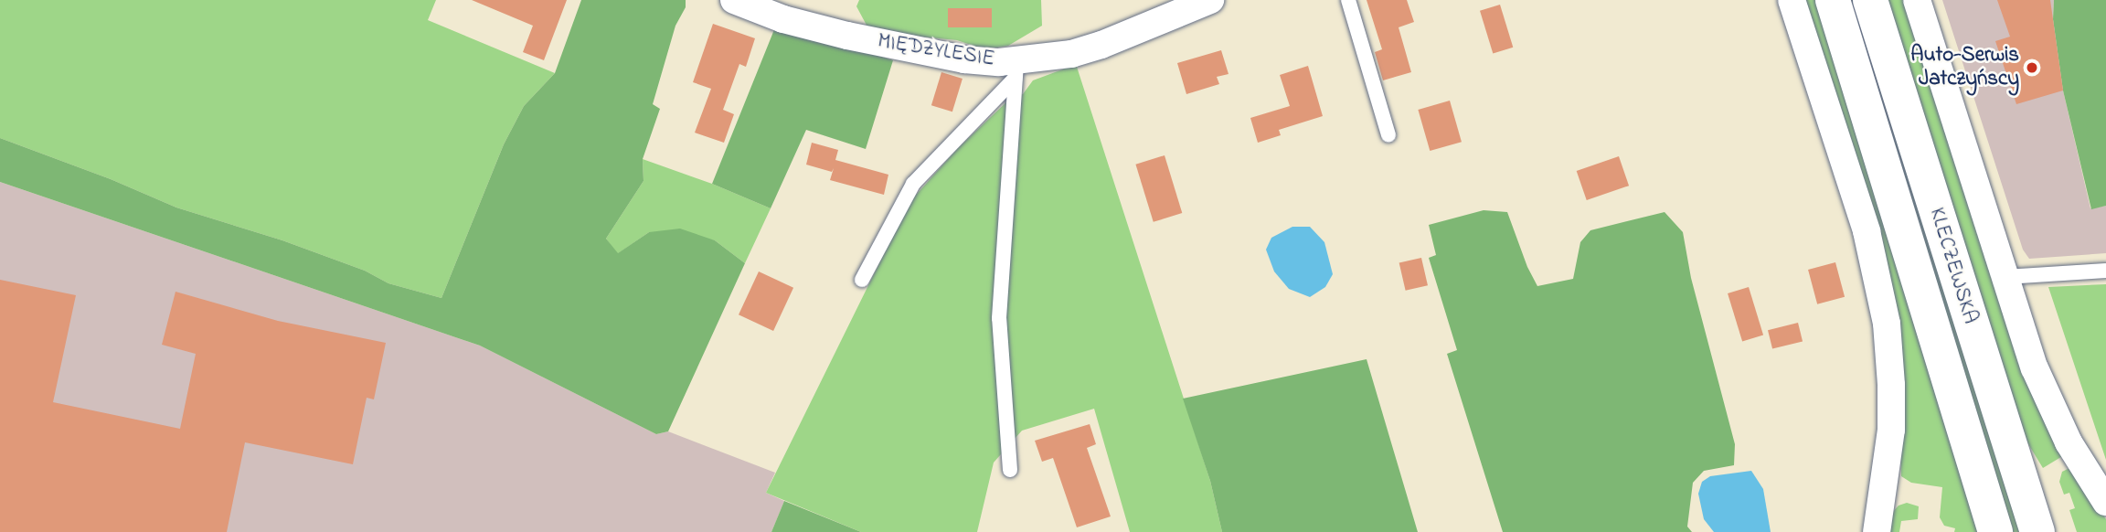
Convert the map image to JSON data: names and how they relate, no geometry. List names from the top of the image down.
{
  "streets": {
    "main road": ["KLECZEWSKA"],
    "street": ["MIĘDZYLESIE"]
  },
  "places": ["Auto-Serwis Jatczyńscy"]
}
